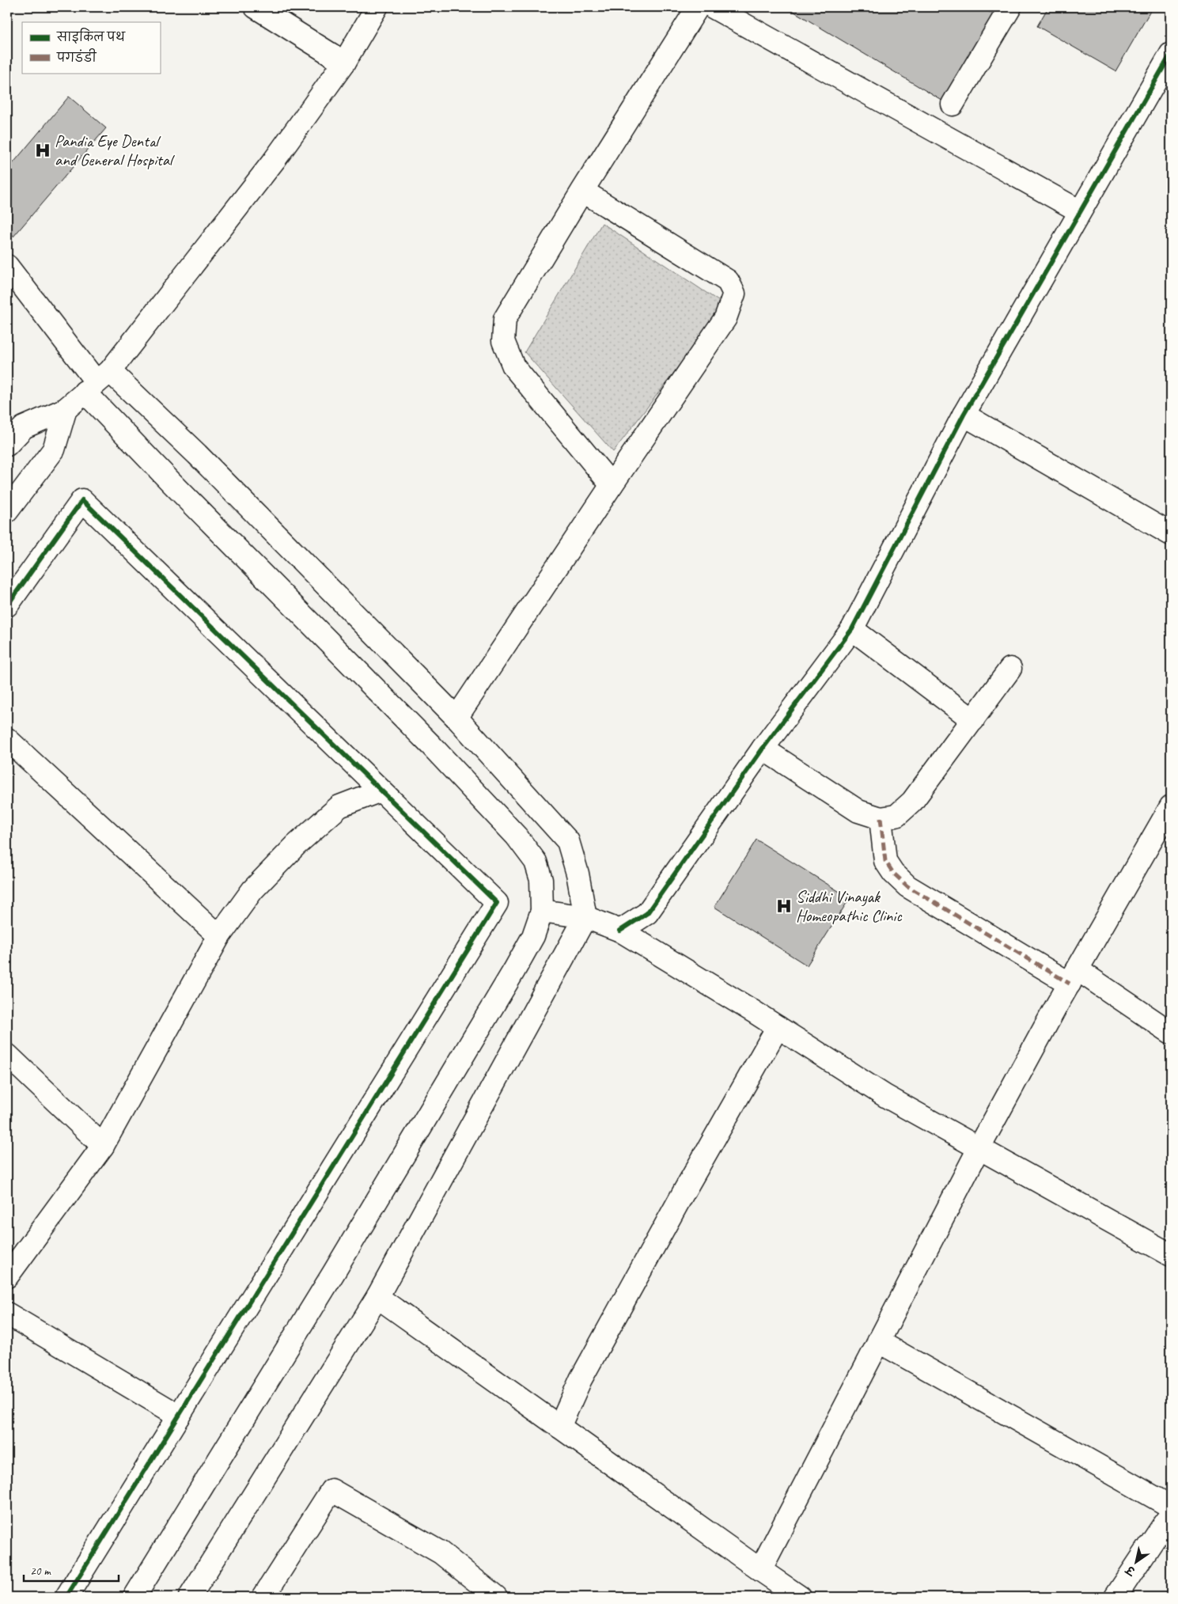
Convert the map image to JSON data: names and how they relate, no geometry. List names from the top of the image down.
{
  "places": {
    "hospital": ["Pandia Eye Dental and General Hospital", "Siddhi Vinayak Homeopathic Clinic"]
  },
  "legend": ["साइकिल पथ", "पगडंडी"],
  "scale_bar": "20 m",
  "north": "bottom left"
}
